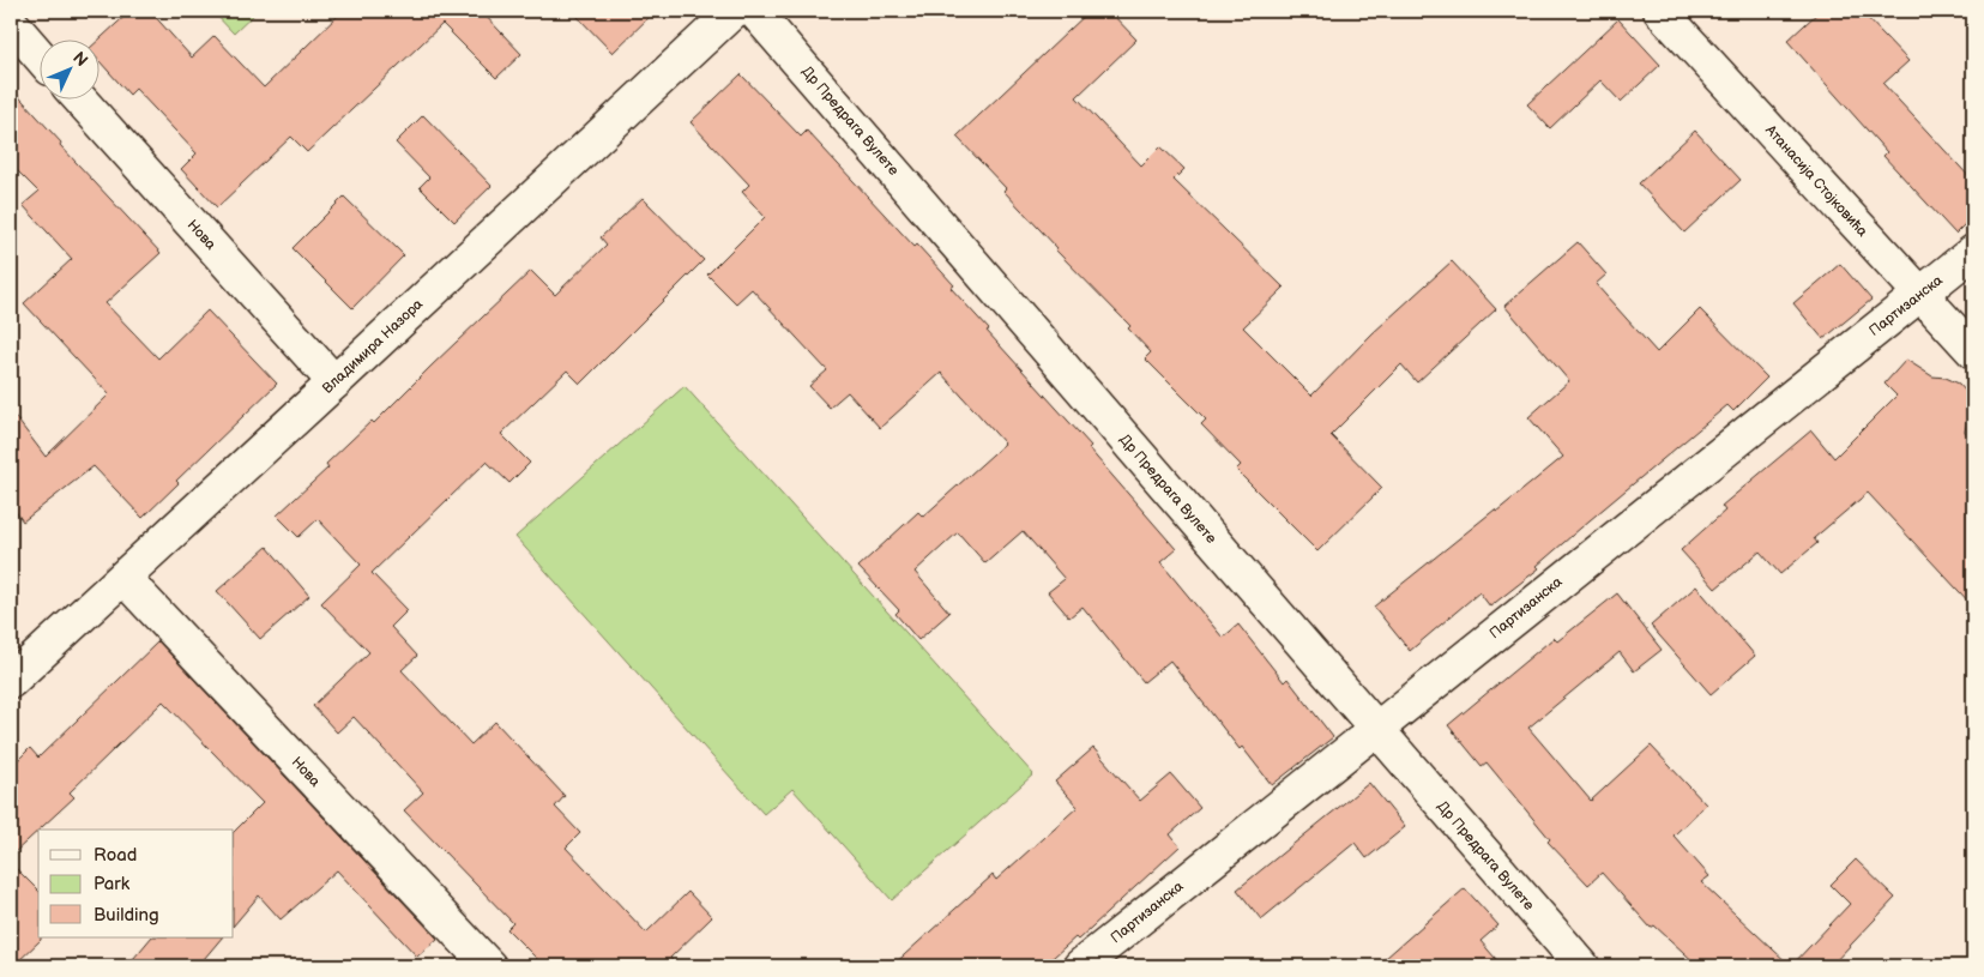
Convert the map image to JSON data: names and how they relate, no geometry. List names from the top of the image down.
{
  "streets": {
    "street": [
      "Др Предрага Вулете",
      "Атанасија Стојковића",
      "Нова",
      "Партизанска",
      "Владимира Назора"
    ]
  },
  "crossings": [
    ["Др Предрага Вулете", "Партизанска"],
    ["Атанасија Стојковића", "Партизанска"],
    ["Нова", "Владимира Назора"]
  ],
  "legend": ["Road", "Park", "Building"],
  "north": "top right"
}
